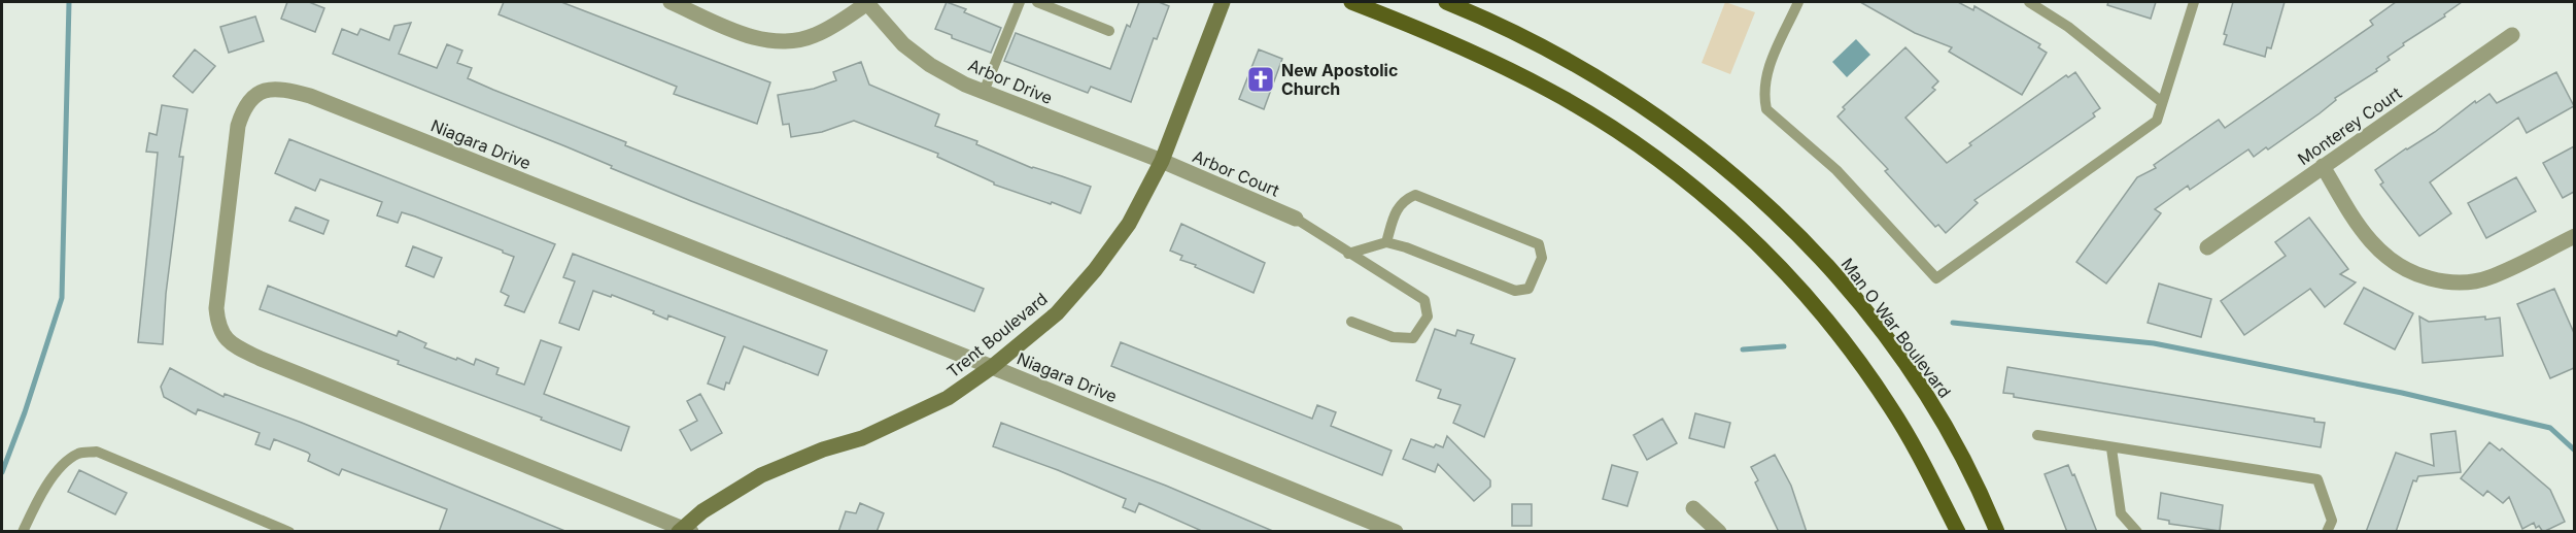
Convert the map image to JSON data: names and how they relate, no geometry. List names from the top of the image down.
{
  "streets": {
    "main road": ["Man O War Boulevard"],
    "street": [
      "Arbor Drive",
      "Monterey Court",
      "Niagara Drive",
      "Arbor Court",
      "Trent Boulevard"
    ]
  },
  "crossings": [
    ["Arbor Drive", "Arbor Court"],
    ["Arbor Drive", "Trent Boulevard"],
    ["Niagara Drive", "Trent Boulevard"],
    ["Arbor Court", "Trent Boulevard"]
  ],
  "places": {
    "church": ["New Apostolic Church"]
  }
}
